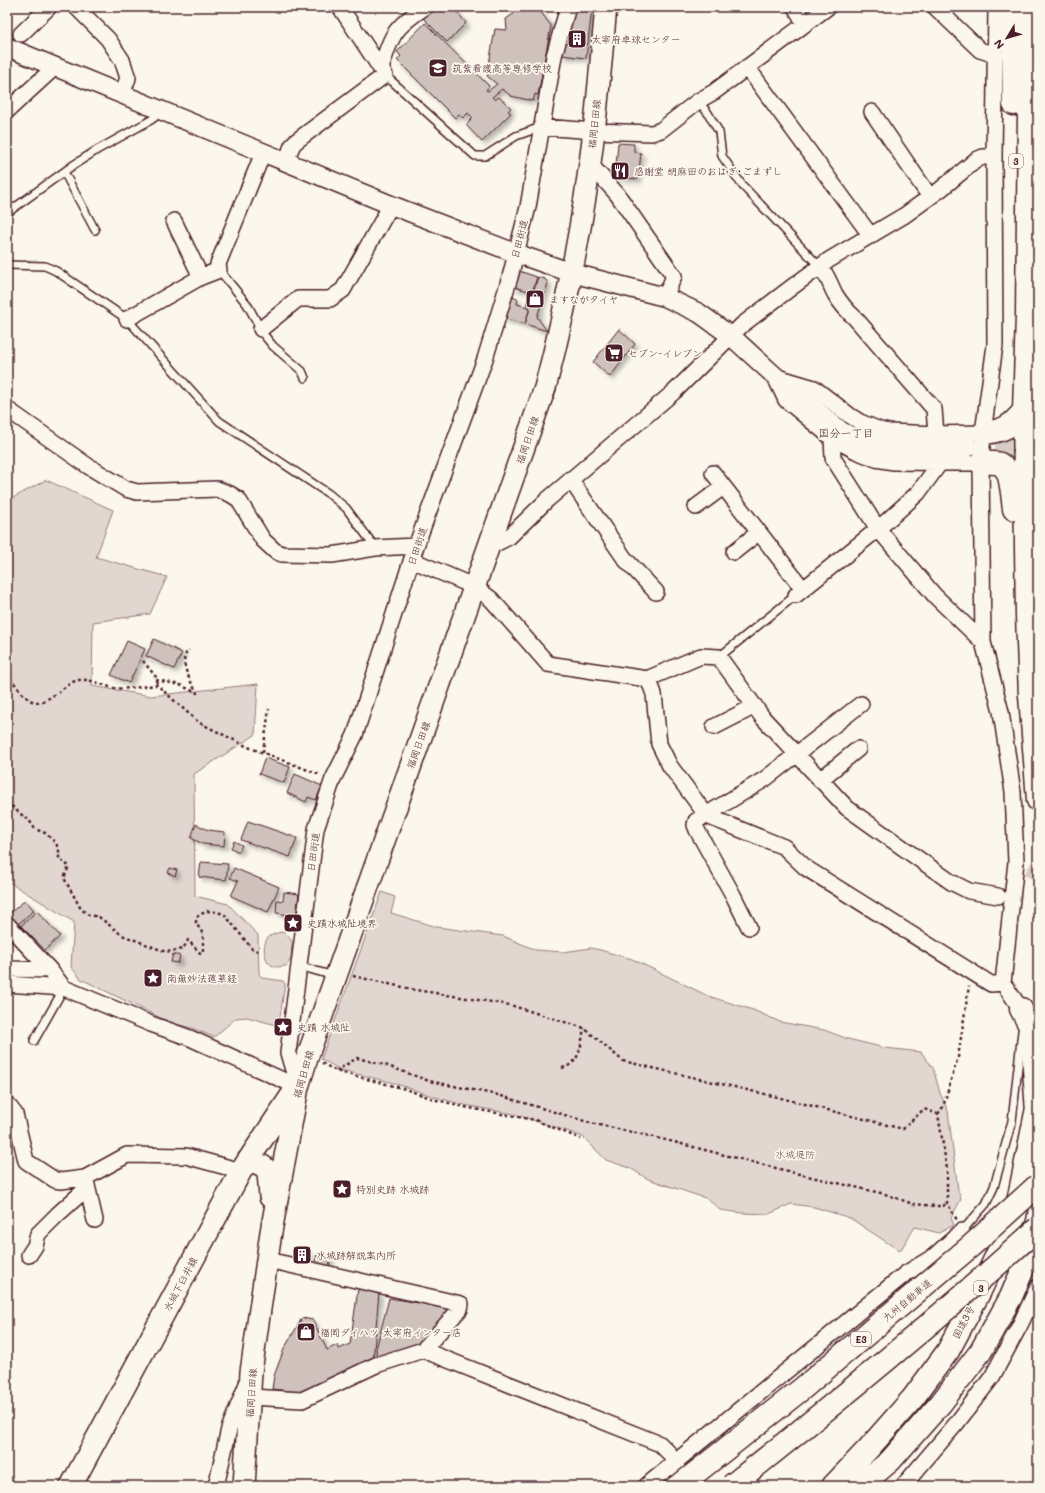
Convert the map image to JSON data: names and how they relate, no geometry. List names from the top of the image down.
{
  "streets": {
    "highway": [
      "3",
      "九州自動車道",
      "国道3号",
      "E3"
    ],
    "main road": ["福岡日田線", "水城下臼井線"],
    "street": ["日田街道"]
  },
  "crossings": [
    ["福岡日田線", "日田街道"],
    ["福岡日田線", "水城下臼井線"],
    ["日田街道", "水城下臼井線"]
  ],
  "districts": ["国分一丁目"],
  "parks": ["水城堤防"],
  "places": {
    "building": ["太宰府卓球センター", "水城跡解説案内所"],
    "school or university": ["筑紫看護高等専修学校"],
    "restaurant": ["感謝堂 胡麻田のおはぎ･ごまずし"],
    "shop": ["ますながタイヤ", "福岡ダイハツ 太宰府インタ－店"],
    "supermarket": ["セブン-イレブン"],
    "place": [
      "史蹟水城阯境界",
      "南無妙法蓮華経",
      "史蹟 水城阯",
      "特別史跡 水城跡"
    ]
  },
  "north": "bottom left"
}
